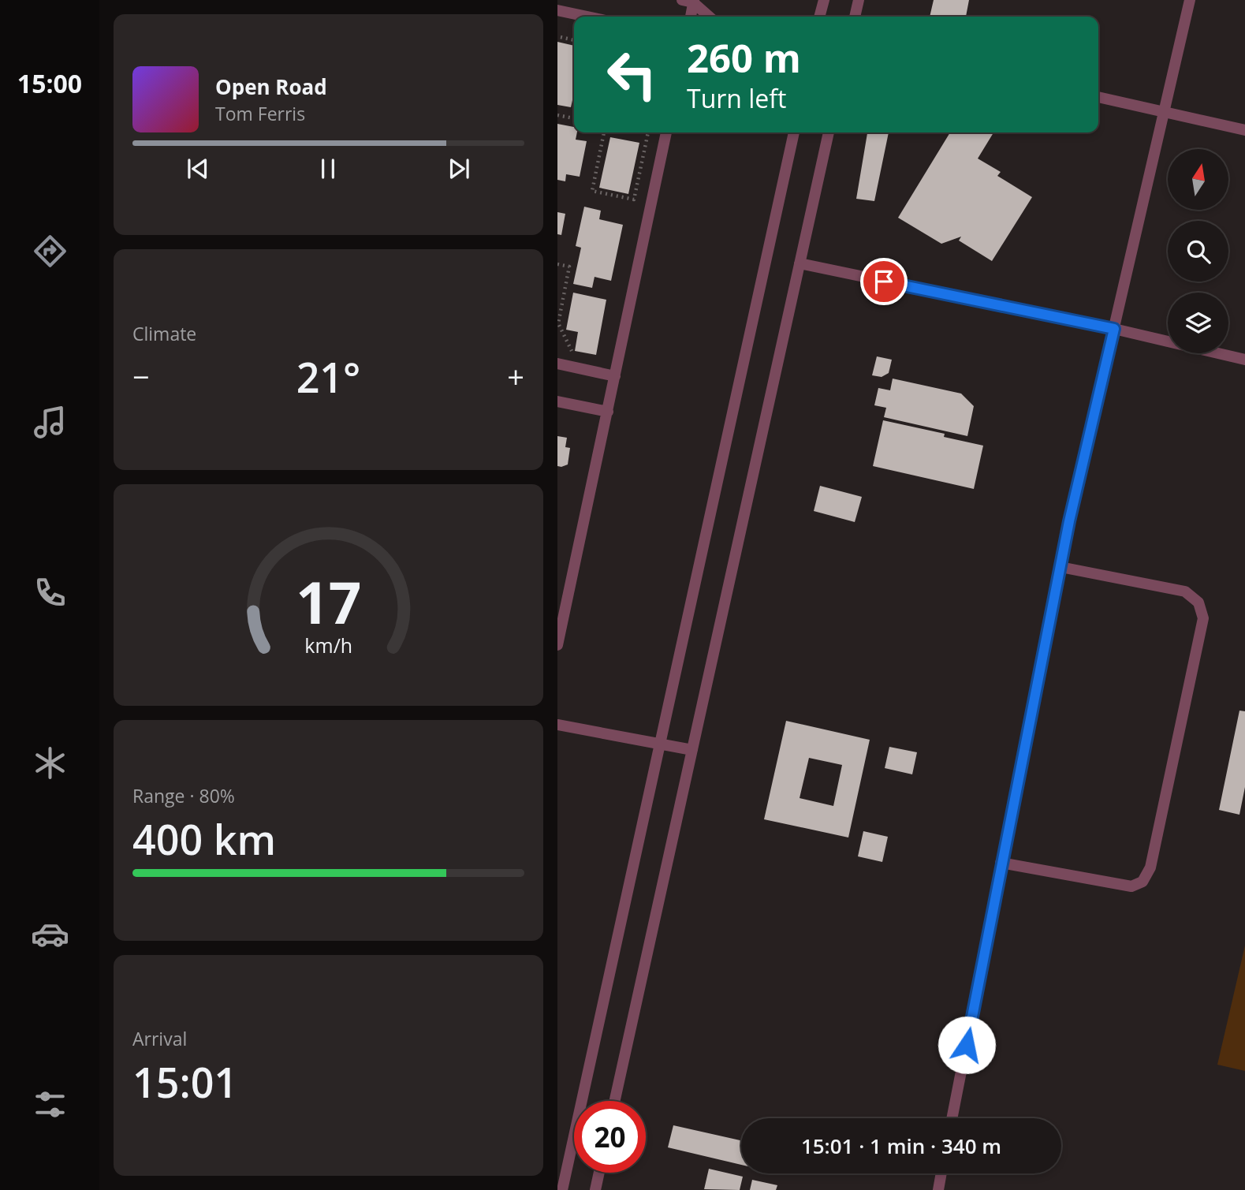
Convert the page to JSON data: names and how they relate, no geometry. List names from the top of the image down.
{
  "north": "top",
  "page": {
    "tabs": "15:00",
    "turn": ["260 m", "Turn left"],
    "song": ["Open Road", "Tom Ferris"],
    "tile": [
      "Climate",
      ["Range · 80%", "400 km"],
      ["Arrival", "15:01"]
    ],
    "heat": ["−", "21°", "+"],
    "limit": "20",
    "trip": "15:01 · 1 min · 340 m",
    "gauge": ["17", "km/h"]
  }
}
